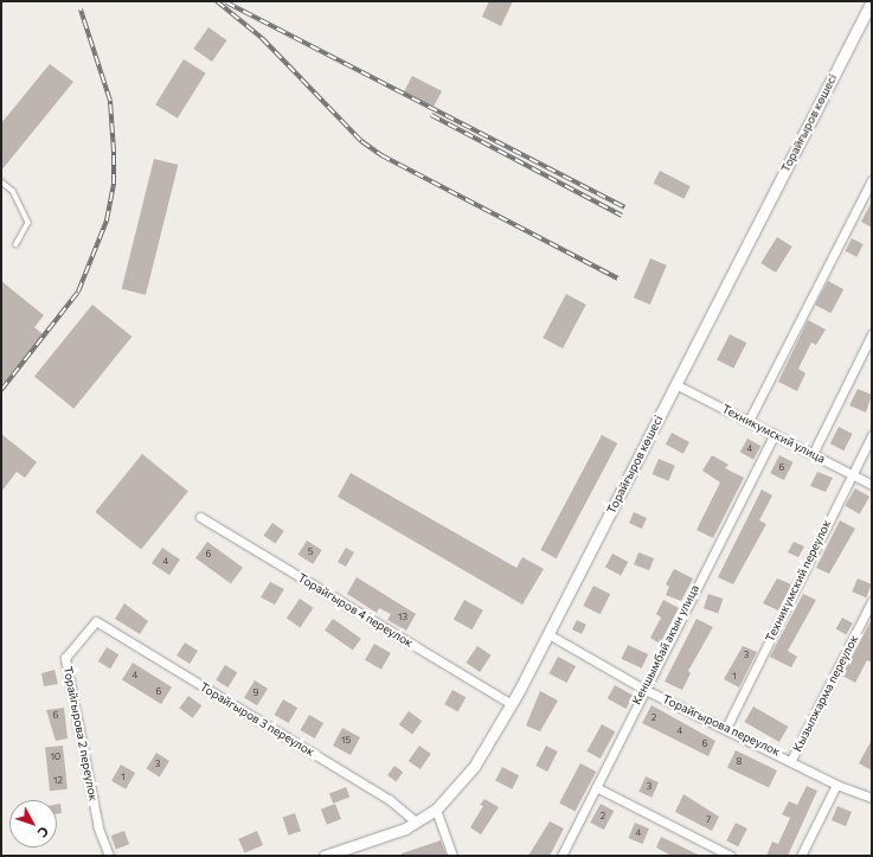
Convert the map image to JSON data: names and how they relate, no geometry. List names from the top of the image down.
{
  "streets": {
    "street": [
      "Торайғыров көшесі",
      "Техникумский улица",
      "Техникумский переулок",
      "Торайгыров 4 переулок",
      "Кеншымбай акын улица",
      "Кызылжарма переулок",
      "Торайгыров 3 переулок",
      "Торайгырова переулок",
      "Торайгырова 2 переулок"
    ]
  },
  "crossings": [
    ["Торайғыров көшесі", "Техникумский улица"],
    ["Торайғыров көшесі", "Торайгыров 4 переулок"],
    ["Торайғыров көшесі", "Торайгыров 3 переулок"],
    ["Торайғыров көшесі", "Торайгырова переулок"],
    ["Техникумский улица", "Техникумский переулок"],
    ["Техникумский улица", "Кеншымбай акын улица"],
    ["Техникумский переулок", "Торайгырова переулок"],
    ["Кеншымбай акын улица", "Торайгырова переулок"],
    ["Кызылжарма переулок", "Торайгырова переулок"],
    ["Торайгыров 3 переулок", "Торайгырова 2 переулок"]
  ],
  "house_numbers": [
    "4",
    "6",
    "5",
    "6",
    "4",
    "13",
    "3",
    "4",
    "1",
    "6",
    "9",
    "6",
    "2",
    "4",
    "15",
    "6",
    "10",
    "8",
    "3",
    "1",
    "12",
    "3",
    "2",
    "7",
    "4"
  ],
  "north": "bottom right"
}
